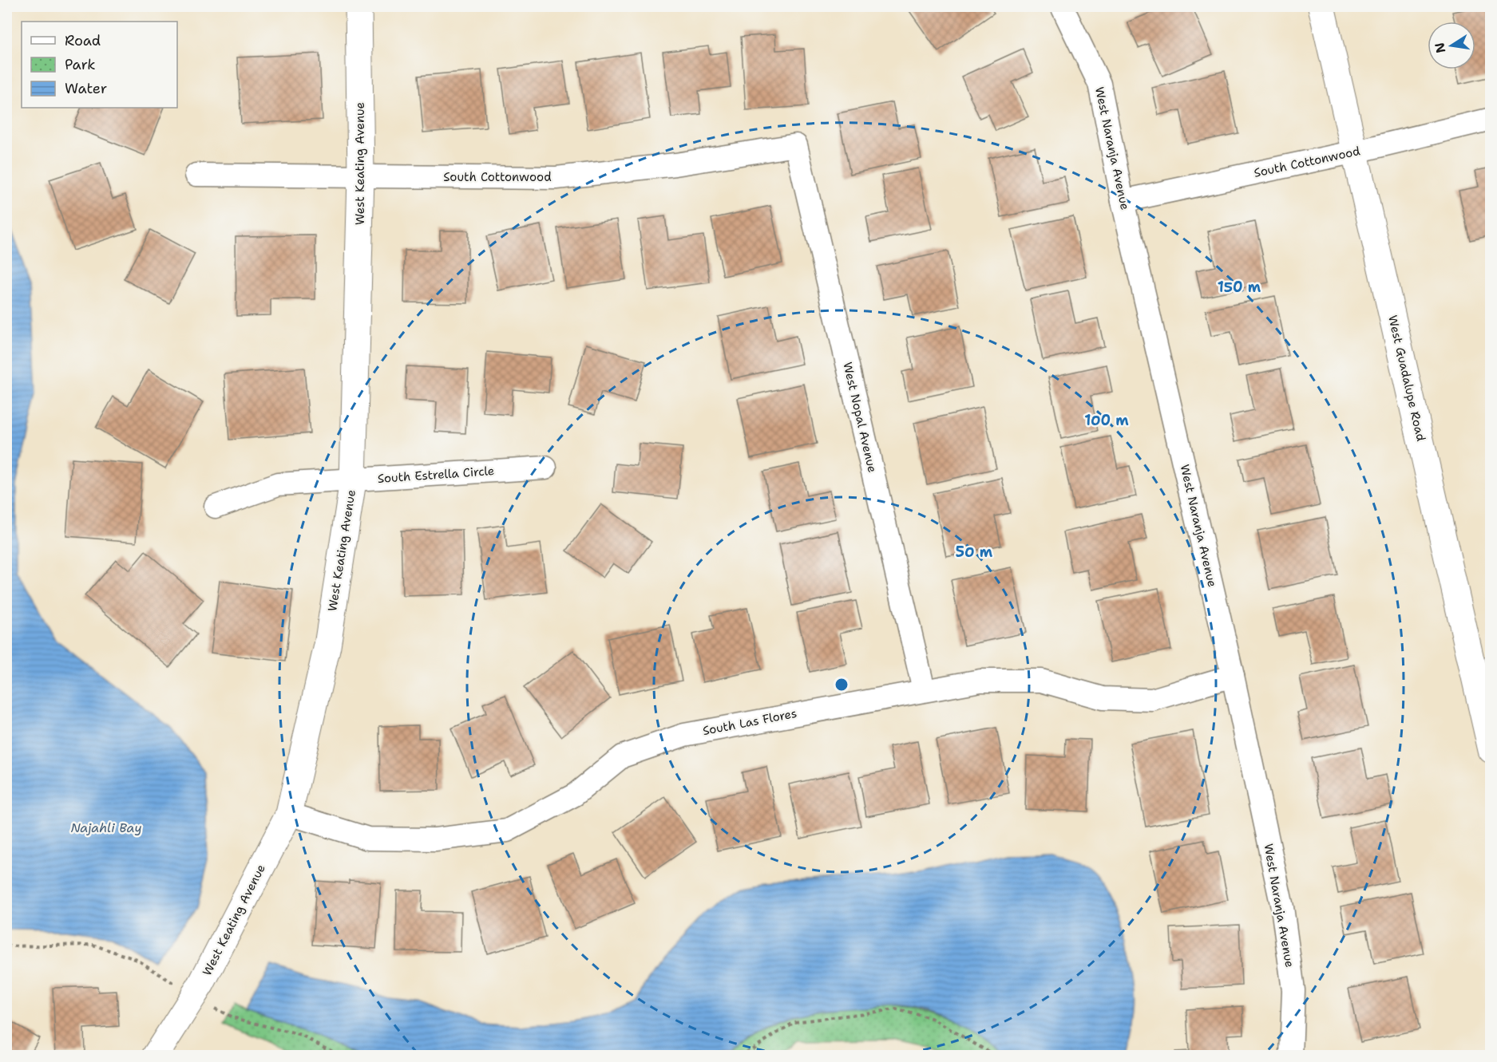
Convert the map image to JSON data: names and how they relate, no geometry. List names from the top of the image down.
{
  "streets": {
    "street": [
      "West Naranja Avenue",
      "South Cottonwood",
      "West Keating Avenue",
      "West Guadalupe Road",
      "West Nopal Avenue",
      "South Estrella Circle",
      "South Las Flores"
    ]
  },
  "crossings": [
    ["West Naranja Avenue", "South Cottonwood"],
    ["West Naranja Avenue", "South Las Flores"],
    ["South Cottonwood", "West Keating Avenue"],
    ["South Cottonwood", "West Guadalupe Road"],
    ["South Cottonwood", "West Nopal Avenue"],
    ["West Keating Avenue", "South Estrella Circle"],
    ["West Keating Avenue", "South Las Flores"],
    ["West Nopal Avenue", "South Las Flores"]
  ],
  "water": ["Najahli Bay"],
  "legend": ["Road", "Park", "Water"],
  "north": "left",
  "rings": ["150 m", "100 m", "50 m"]
}
